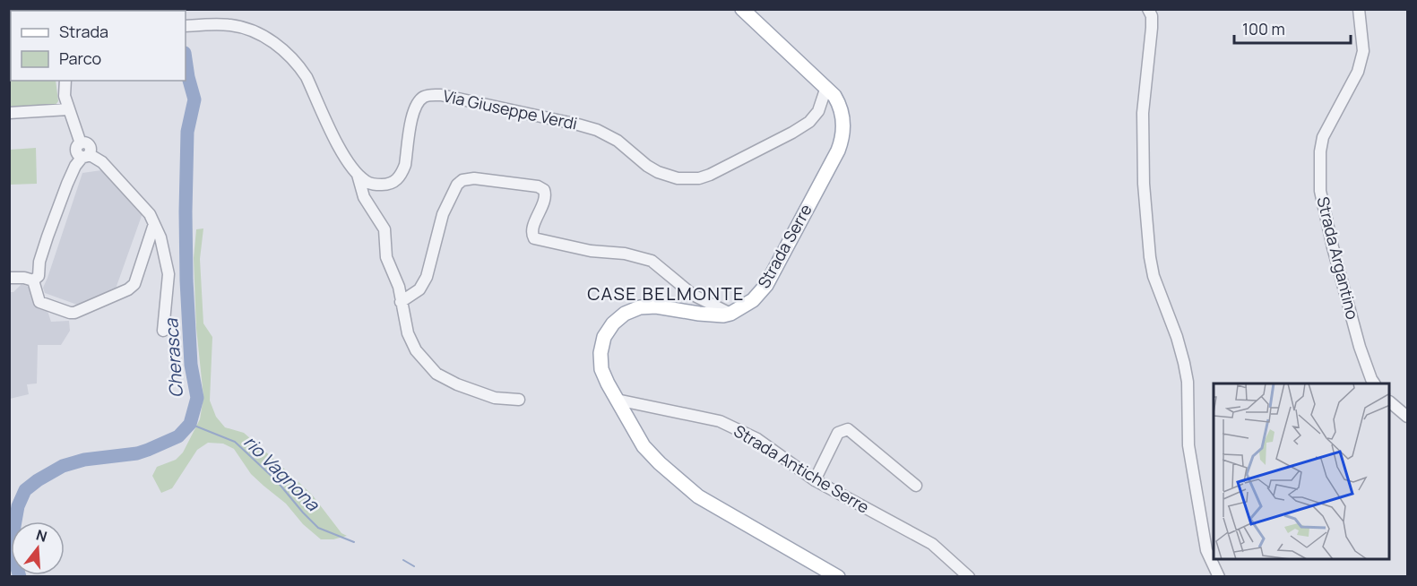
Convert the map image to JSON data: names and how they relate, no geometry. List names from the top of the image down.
{
  "streets": {
    "main road": ["Strada Serre"],
    "street": ["Via Giuseppe Verdi", "Strada Argantino", "Strada Antiche Serre"]
  },
  "crossings": [
    ["Via Giuseppe Verdi", "Strada Serre"],
    ["Strada Serre", "Strada Antiche Serre"]
  ],
  "districts": ["CASE BELMONTE"],
  "water": ["Cherasca", "rio Vagnona"],
  "legend": ["Strada", "Parco"],
  "scale_bar": "100 m",
  "north": "top"
}
